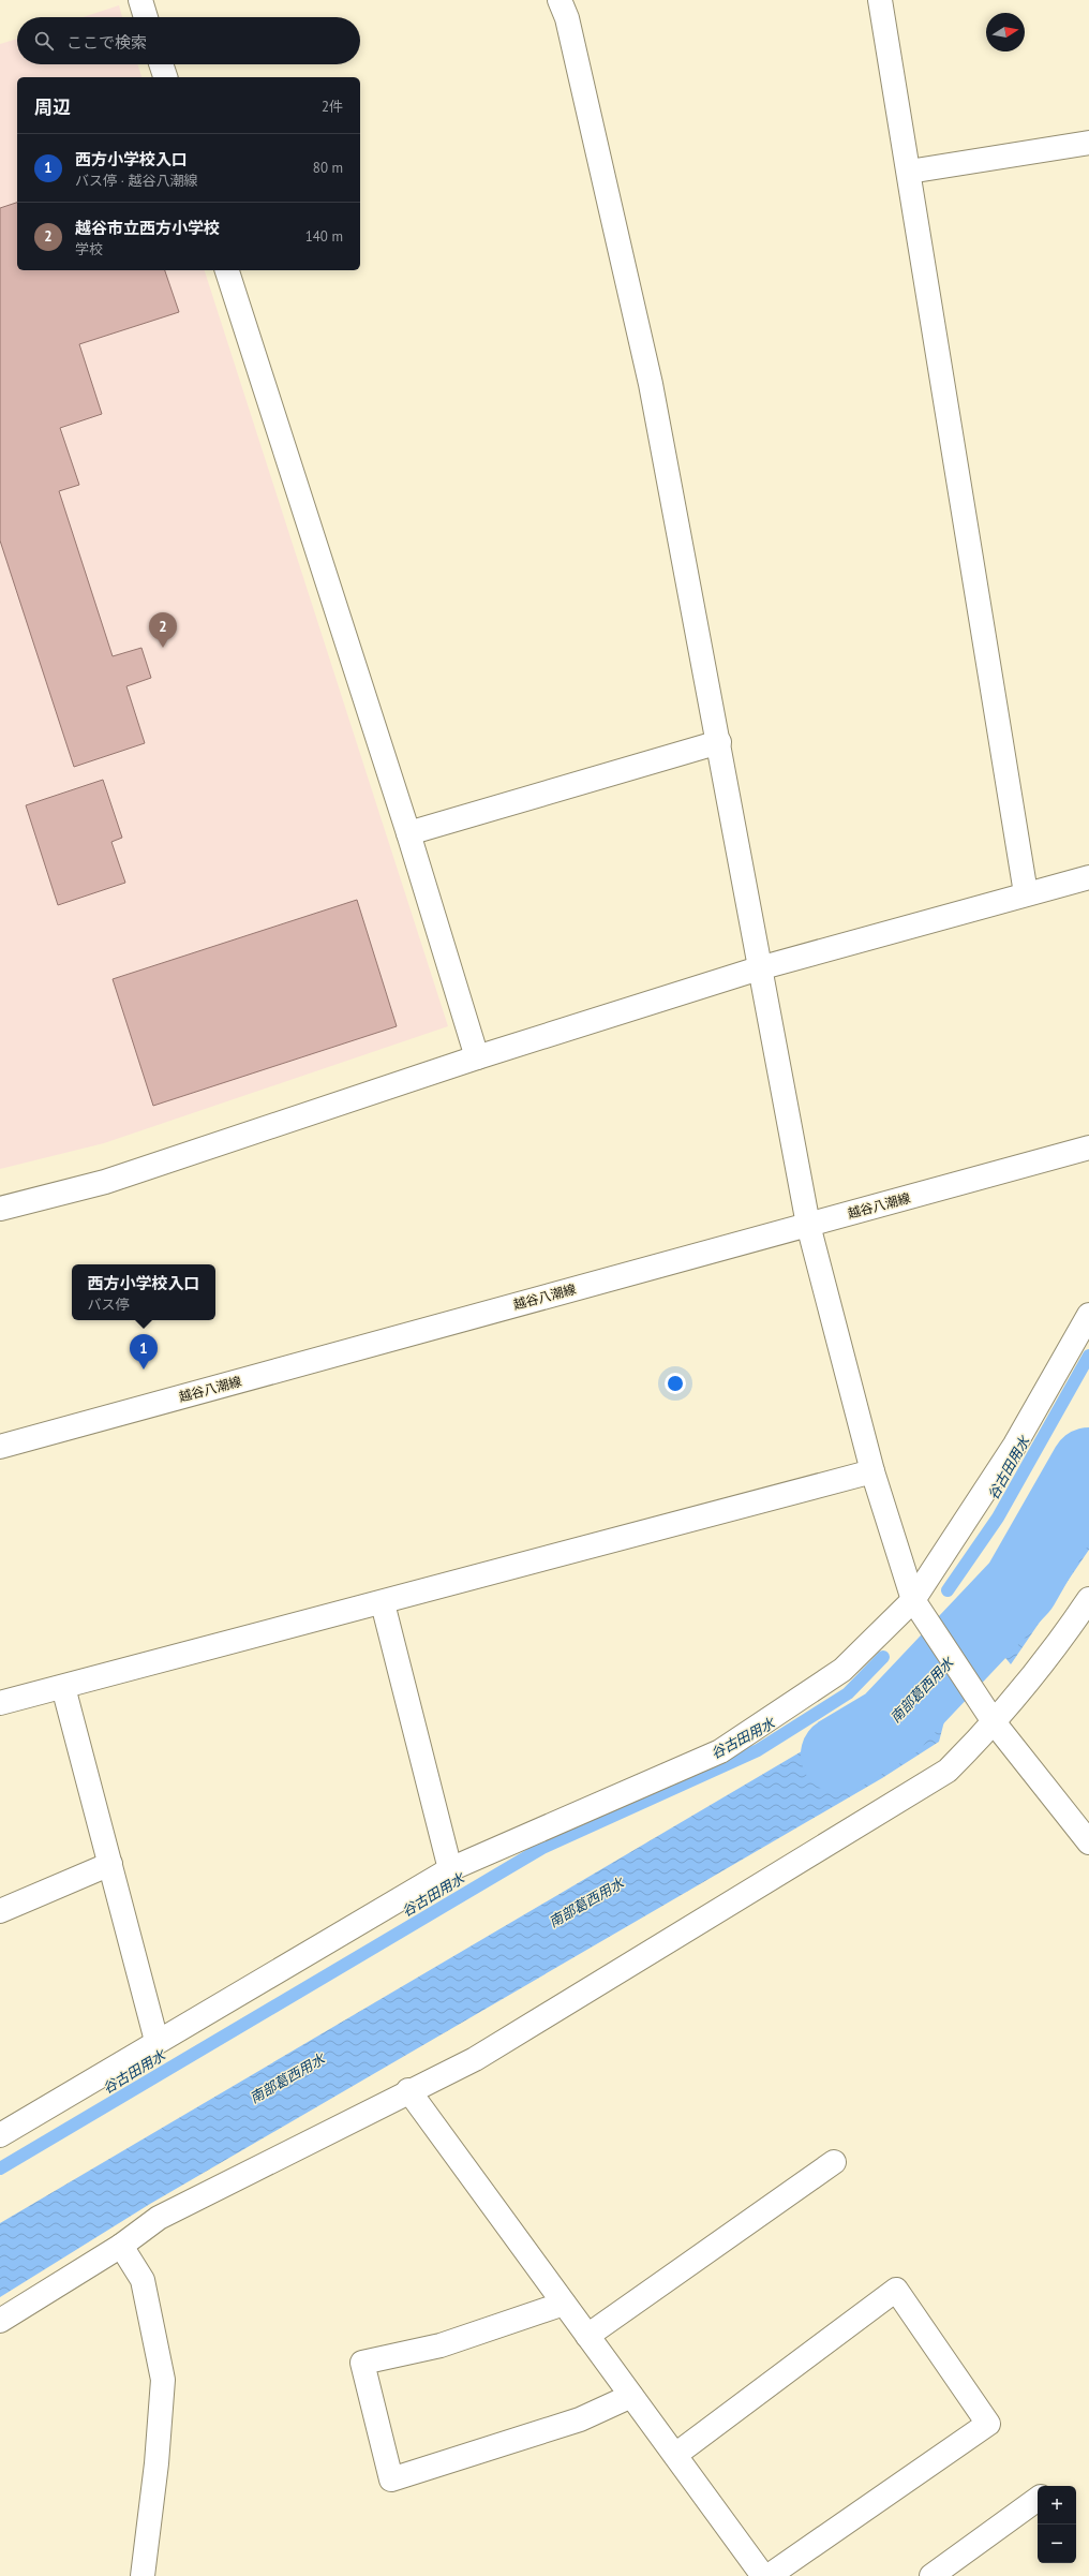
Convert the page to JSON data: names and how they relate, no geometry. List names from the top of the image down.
{
  "streets": {
    "street": ["越谷八潮線"]
  },
  "water": ["谷古田用水", "南部葛西用水"],
  "north": "right",
  "page": {
    "search": "ここで検索",
    "heading": ["周辺", "2件"],
    "list": [
      {
        "mark": "1",
        "name": "西方小学校入口",
        "note": "バス停 · 越谷八潮線",
        "value": "80 m"
      },
      {
        "mark": "2",
        "name": "越谷市立西方小学校",
        "note": "学校",
        "value": "140 m"
      }
    ],
    "pins": ["2", "1"],
    "popup": ["西方小学校入口", "バス停"],
    "map_buttons": ["+", "−"]
  }
}
